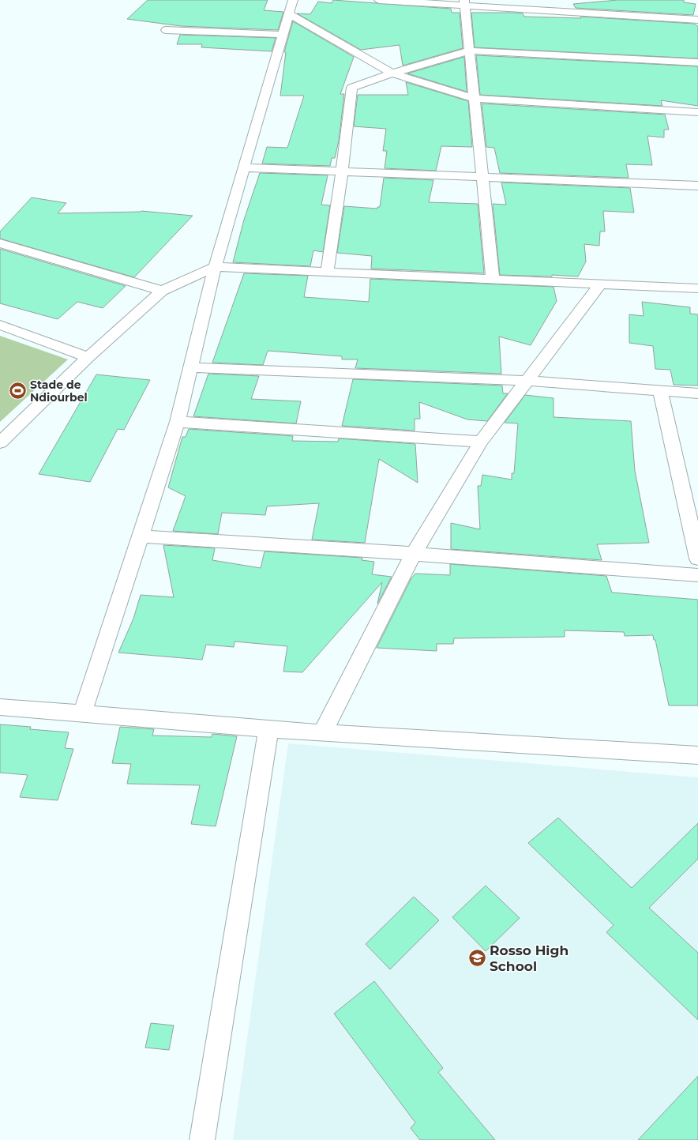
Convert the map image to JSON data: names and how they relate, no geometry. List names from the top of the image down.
{
  "places": {
    "sports": ["Stade de Ndiourbel"],
    "school or university": ["Rosso High School"]
  }
}
